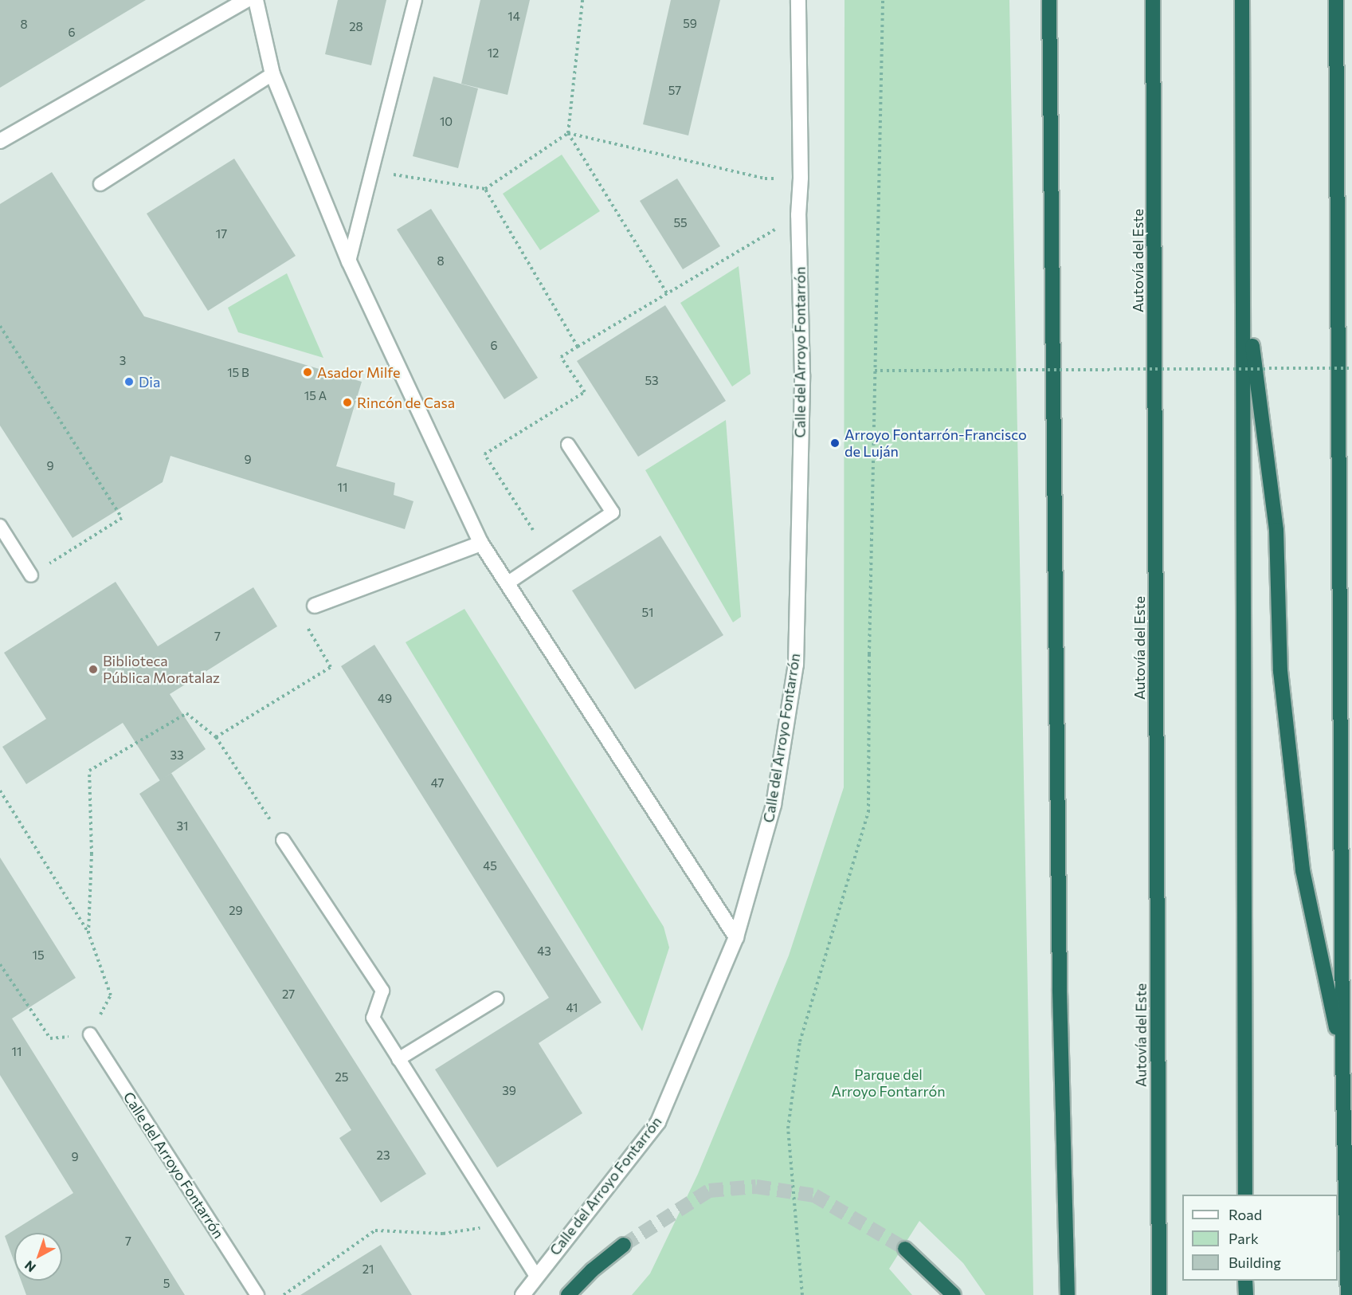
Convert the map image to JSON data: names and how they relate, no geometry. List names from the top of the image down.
{
  "streets": {
    "highway": ["Autovía del Este"],
    "street": ["Calle del Arroyo Fontarrón"]
  },
  "parks": ["Parque del Arroyo Fontarrón"],
  "places": [
    "Asador Milfe",
    "Dia",
    "Rincón de Casa",
    "Arroyo Fontarrón-Francisco de Luján",
    "Biblioteca Pública Moratalaz"
  ],
  "house_numbers": [
    "14",
    "59",
    "8",
    "28",
    "6",
    "12",
    "57",
    "10",
    "55",
    "17",
    "8",
    "6",
    "3",
    "15 B",
    "53",
    "15 A",
    "9",
    "9",
    "11",
    "51",
    "7",
    "49",
    "33",
    "47",
    "31",
    "45",
    "29",
    "43",
    "15",
    "27",
    "41",
    "11",
    "25",
    "39",
    "23",
    "9",
    "7",
    "21",
    "5"
  ],
  "legend": ["Road", "Park", "Building"],
  "north": "bottom left"
}
